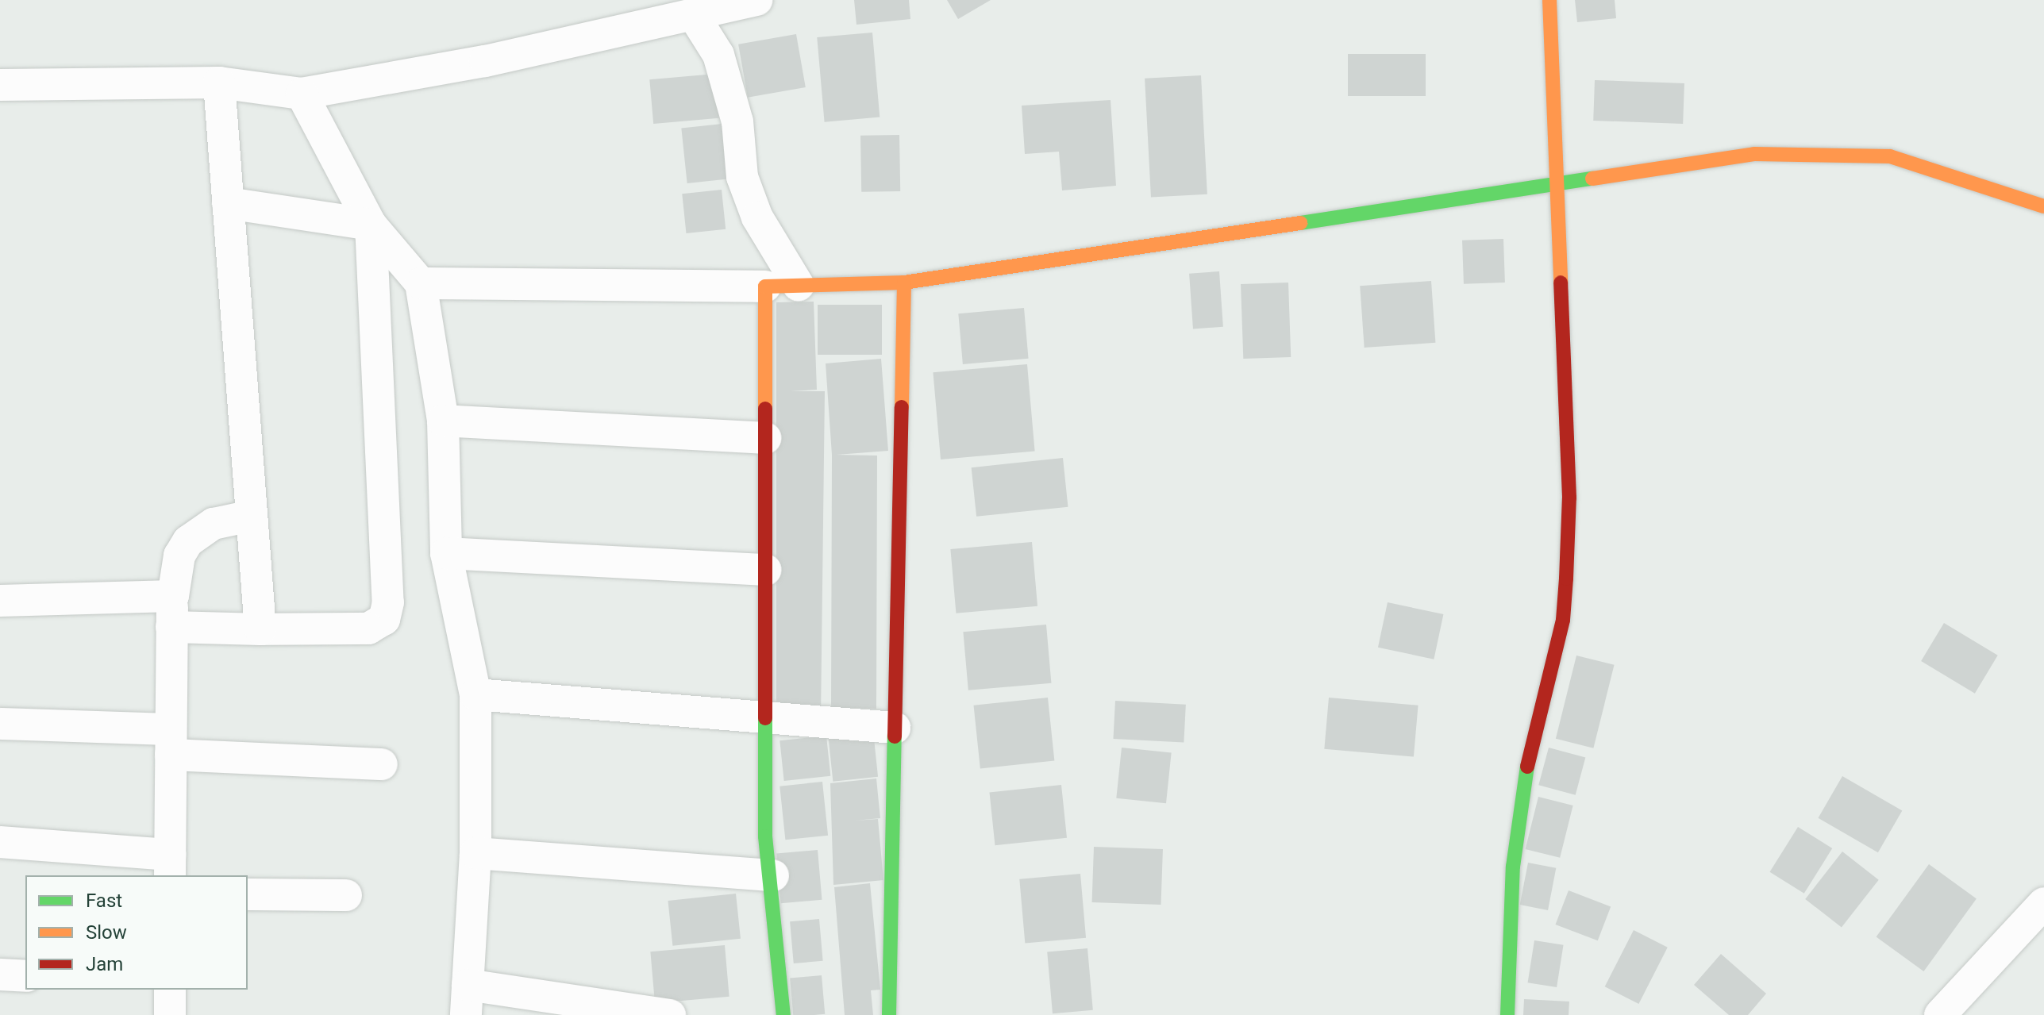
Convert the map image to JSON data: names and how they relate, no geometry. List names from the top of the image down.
{
  "legend": ["Fast", "Slow", "Jam"]
}
